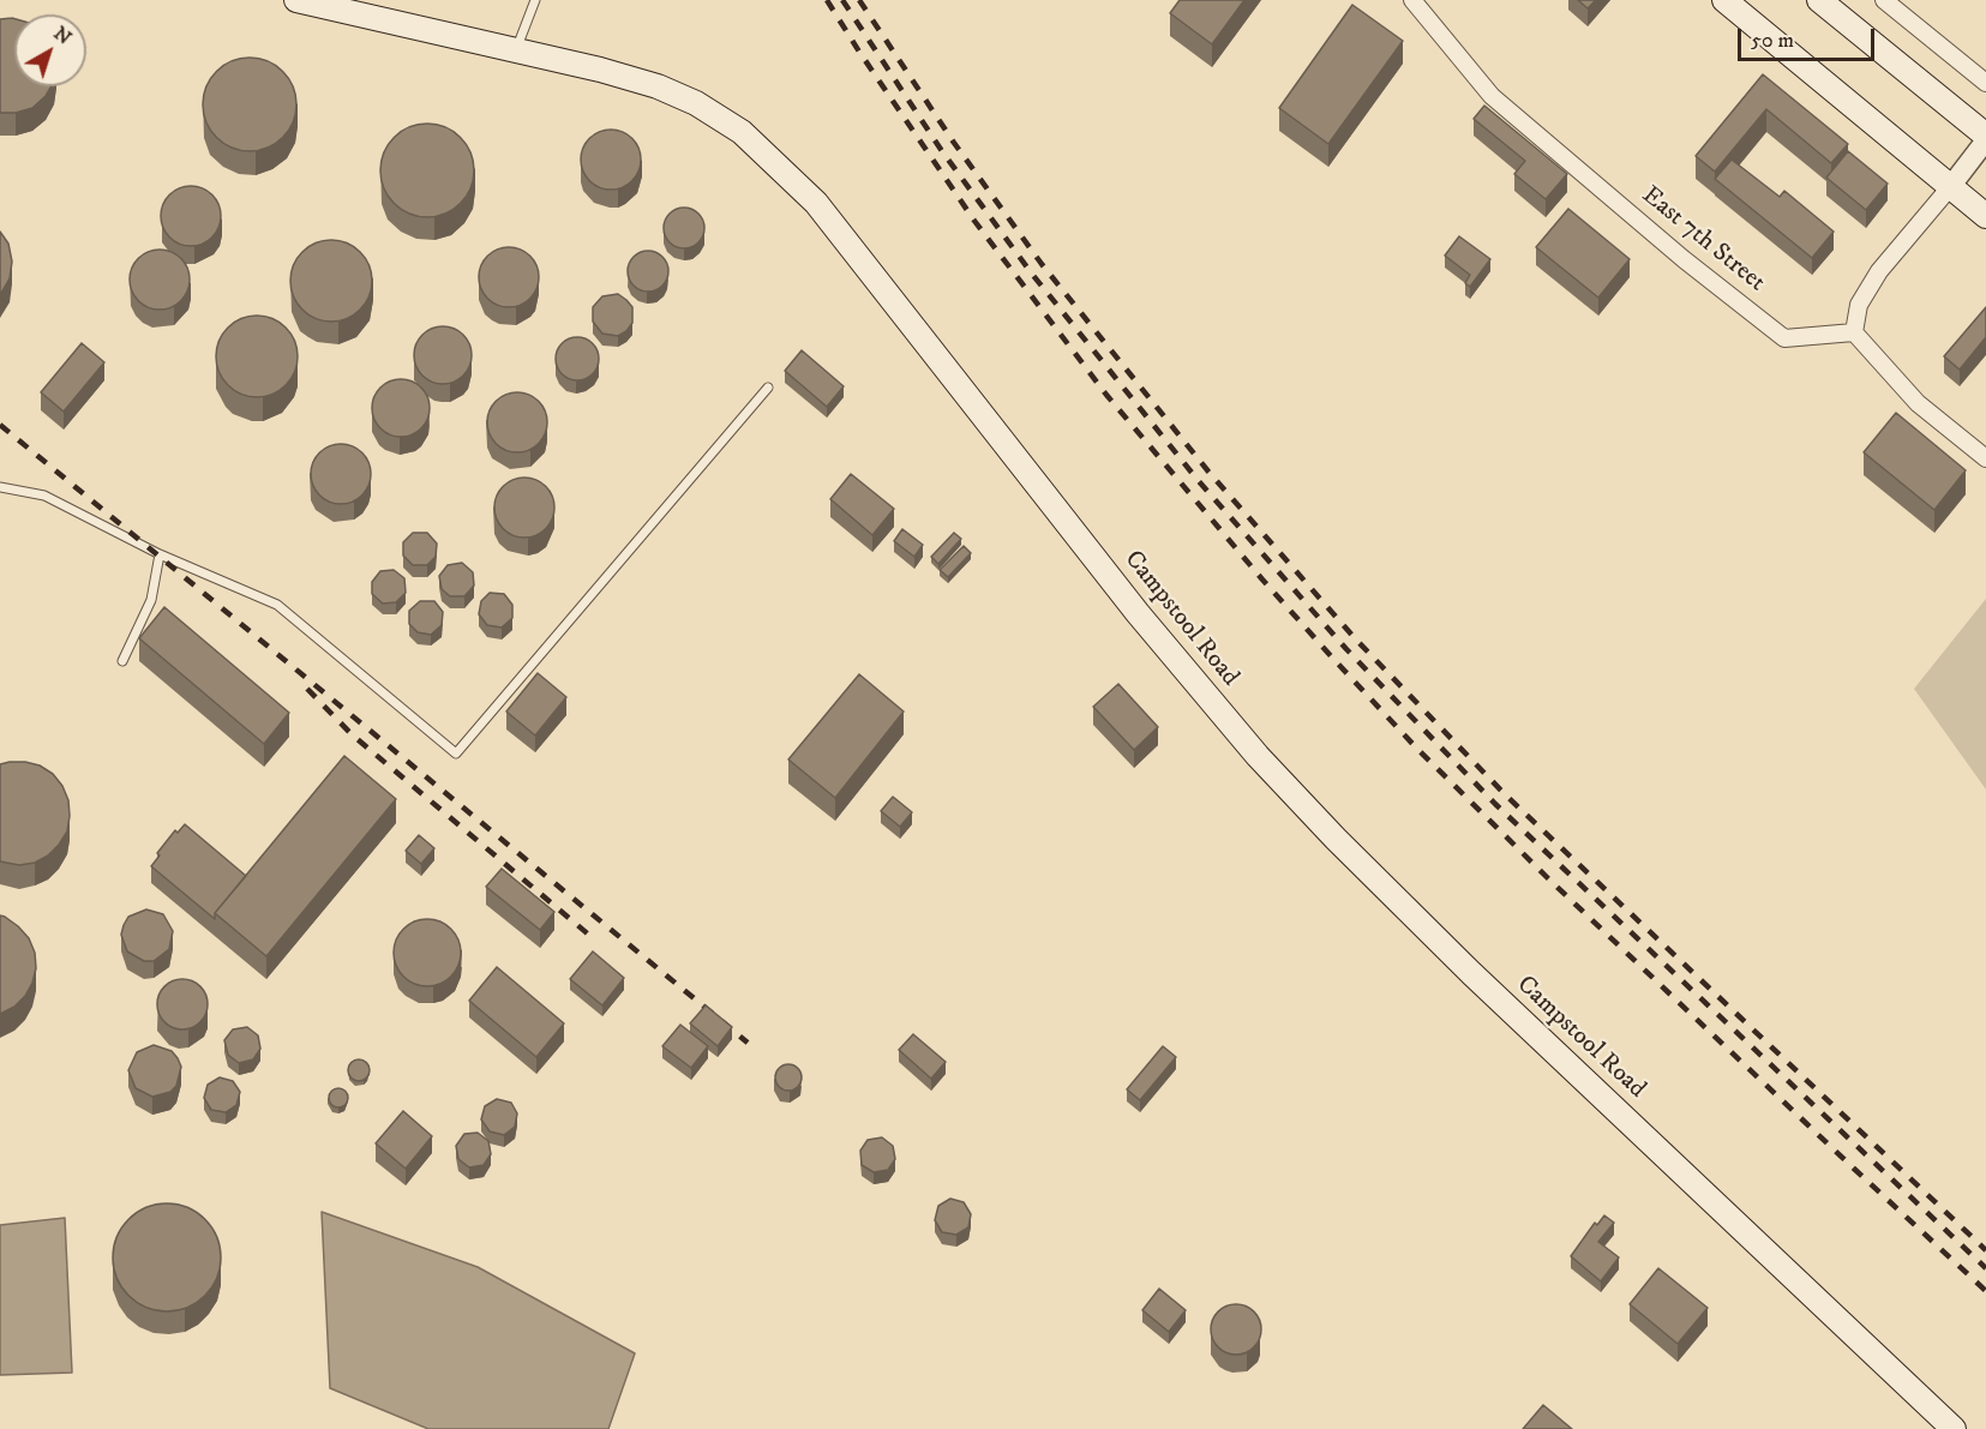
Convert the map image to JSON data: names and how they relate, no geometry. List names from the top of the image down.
{
  "streets": {
    "main road": ["Campstool Road"],
    "street": ["East 7th Street"]
  },
  "scale_bar": "50 m",
  "north": "top right"
}
